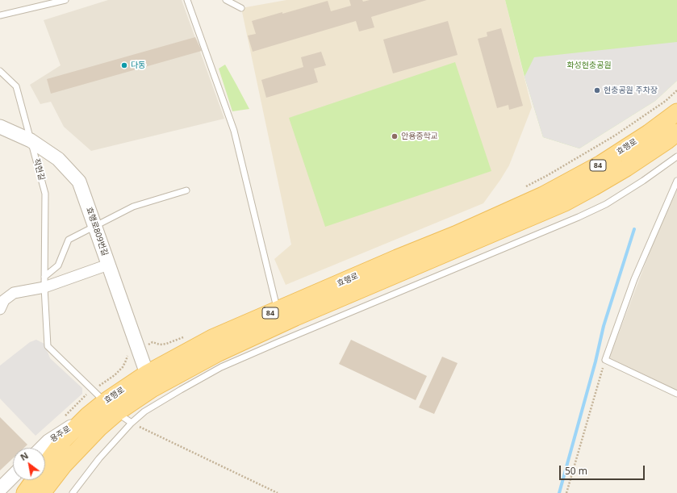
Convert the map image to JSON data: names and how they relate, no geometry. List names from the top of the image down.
{
  "streets": {
    "main road": ["효행로", "84"],
    "street": ["효행로809번길", "용주로"],
    "lane": ["작현길"]
  },
  "crossings": [
    ["효행로", "작현길"],
    ["효행로", "효행로809번길"],
    ["효행로", "용주로"],
    ["작현길", "효행로809번길"]
  ],
  "parks": ["화성현충공원"],
  "places": ["다동", "현충공원 주차장", "안용중학교"],
  "scale_bar": "50 m",
  "north": "top left"
}
